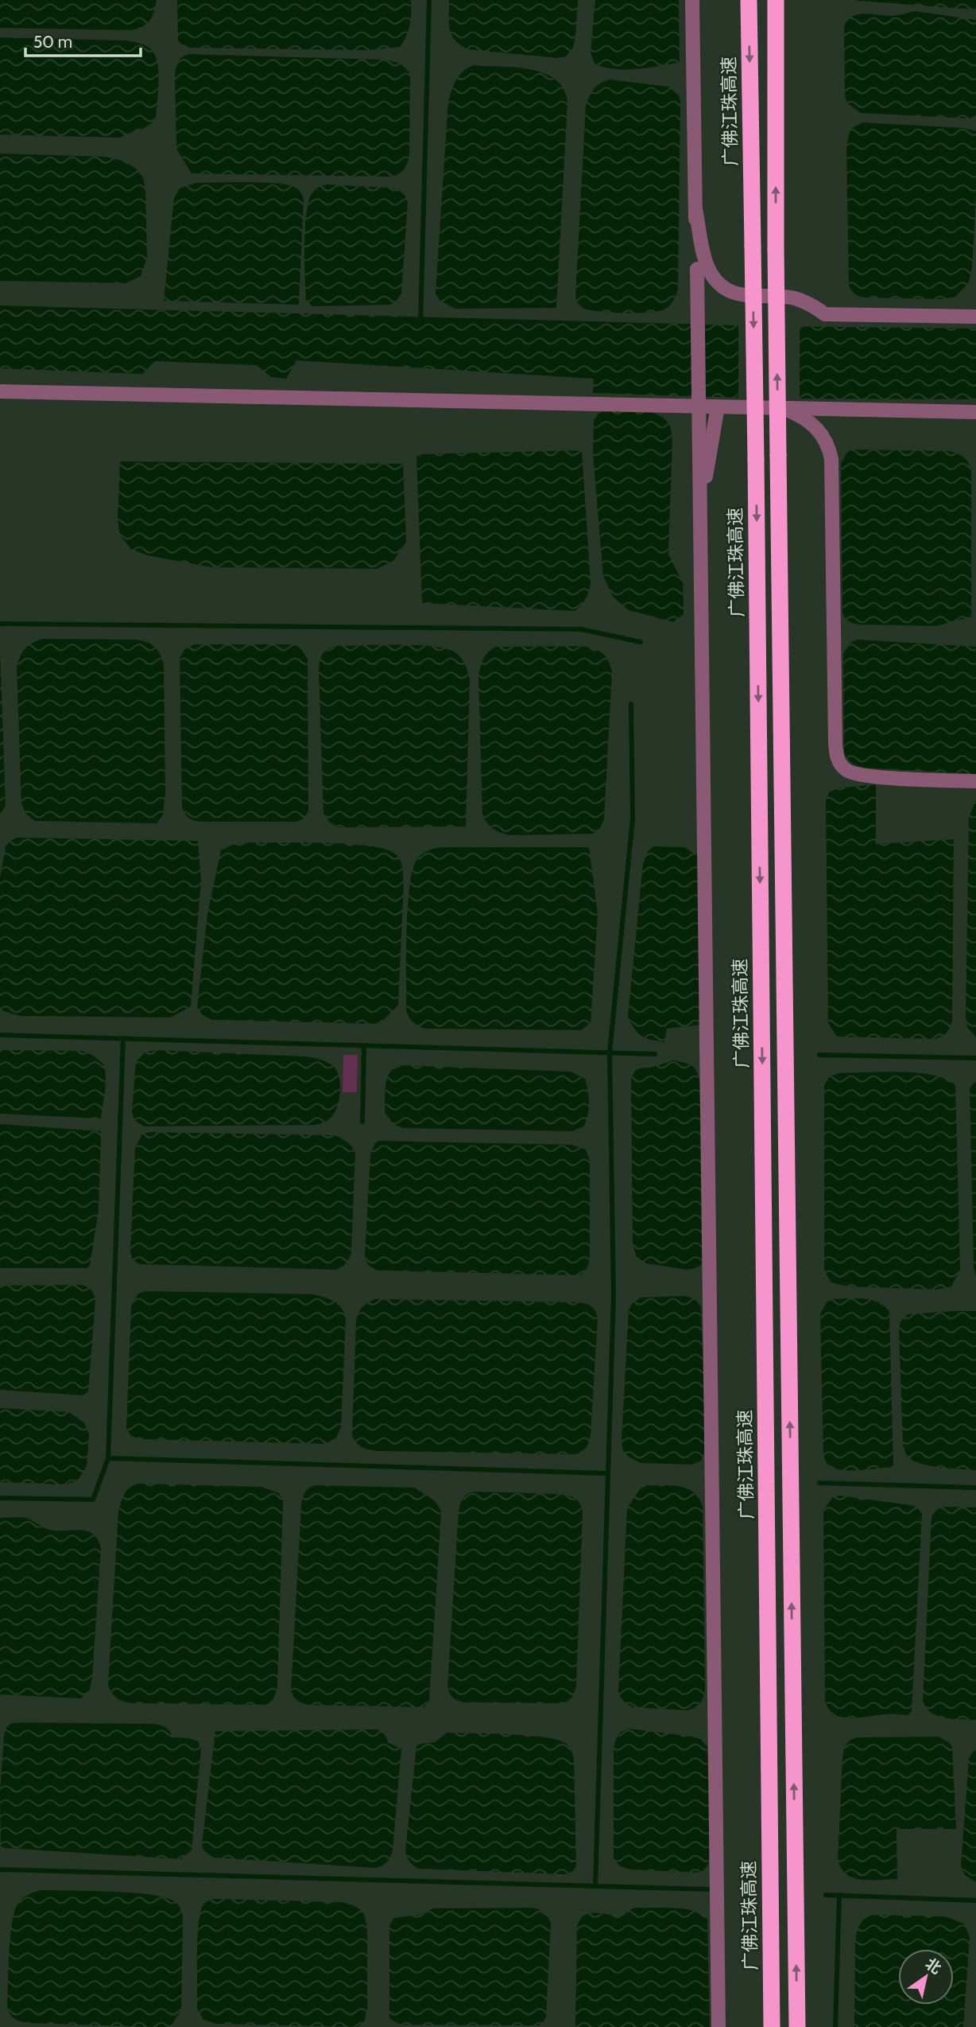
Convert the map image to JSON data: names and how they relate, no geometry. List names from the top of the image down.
{
  "streets": {
    "highway": ["广佛江珠高速"]
  },
  "scale_bar": "50 m",
  "north": "top right"
}
